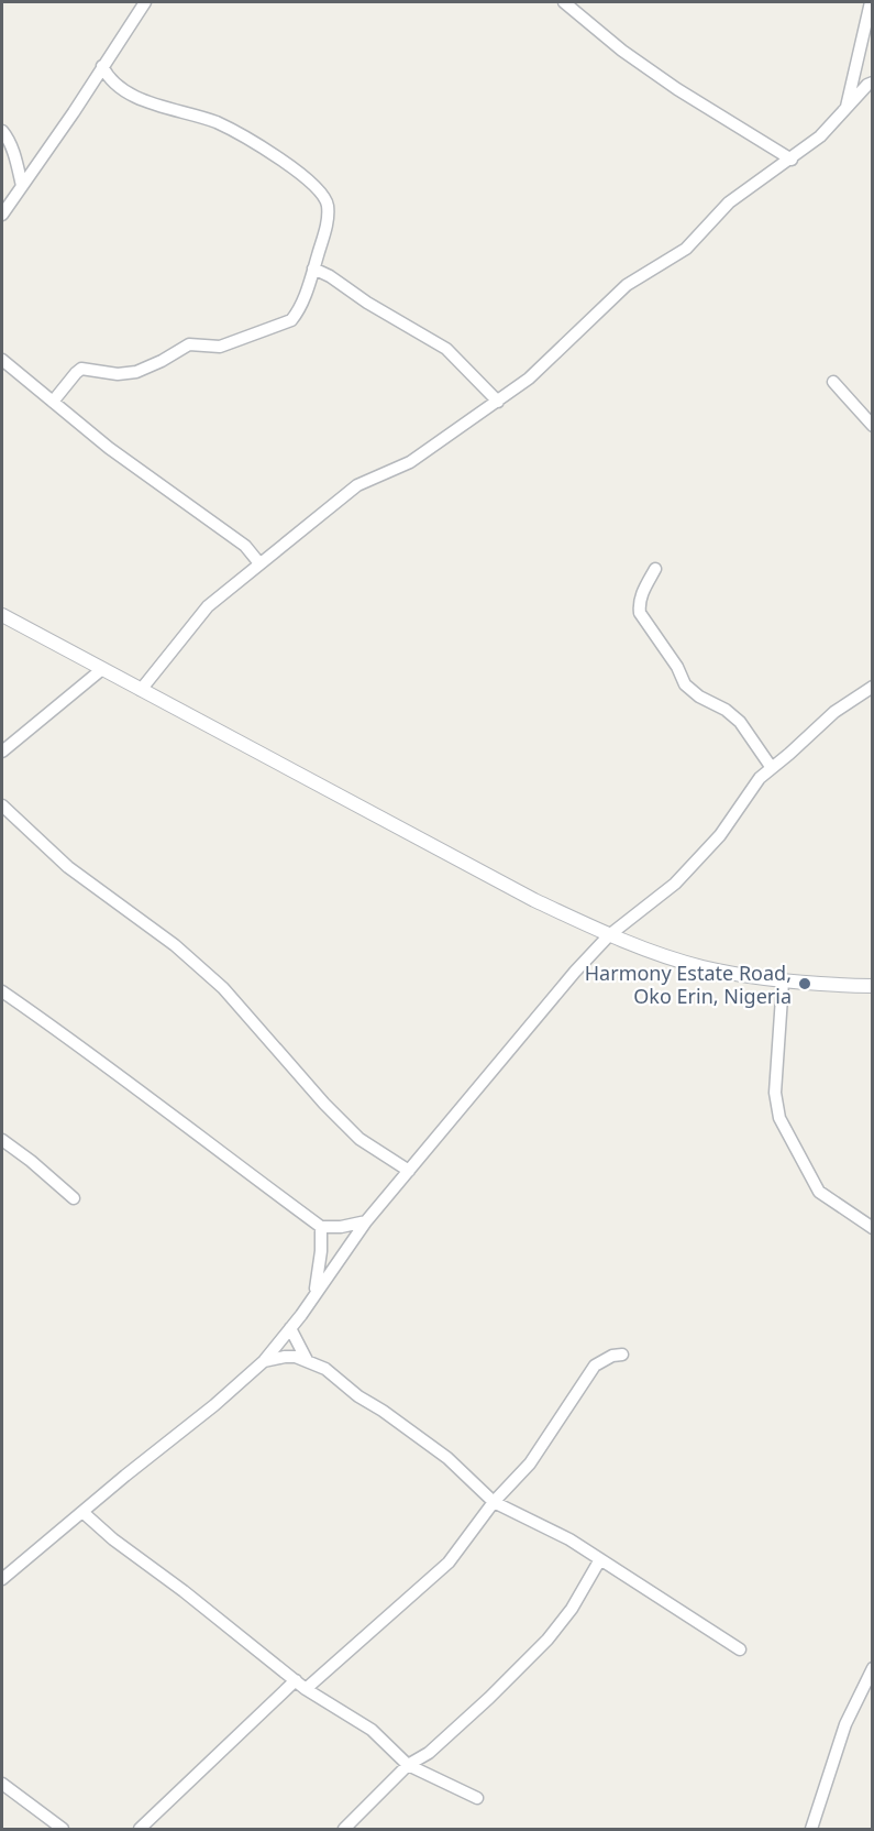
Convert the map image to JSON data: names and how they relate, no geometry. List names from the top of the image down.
{
  "places": ["Harmony Estate Road, Oko Erin, Nigeria"]
}
